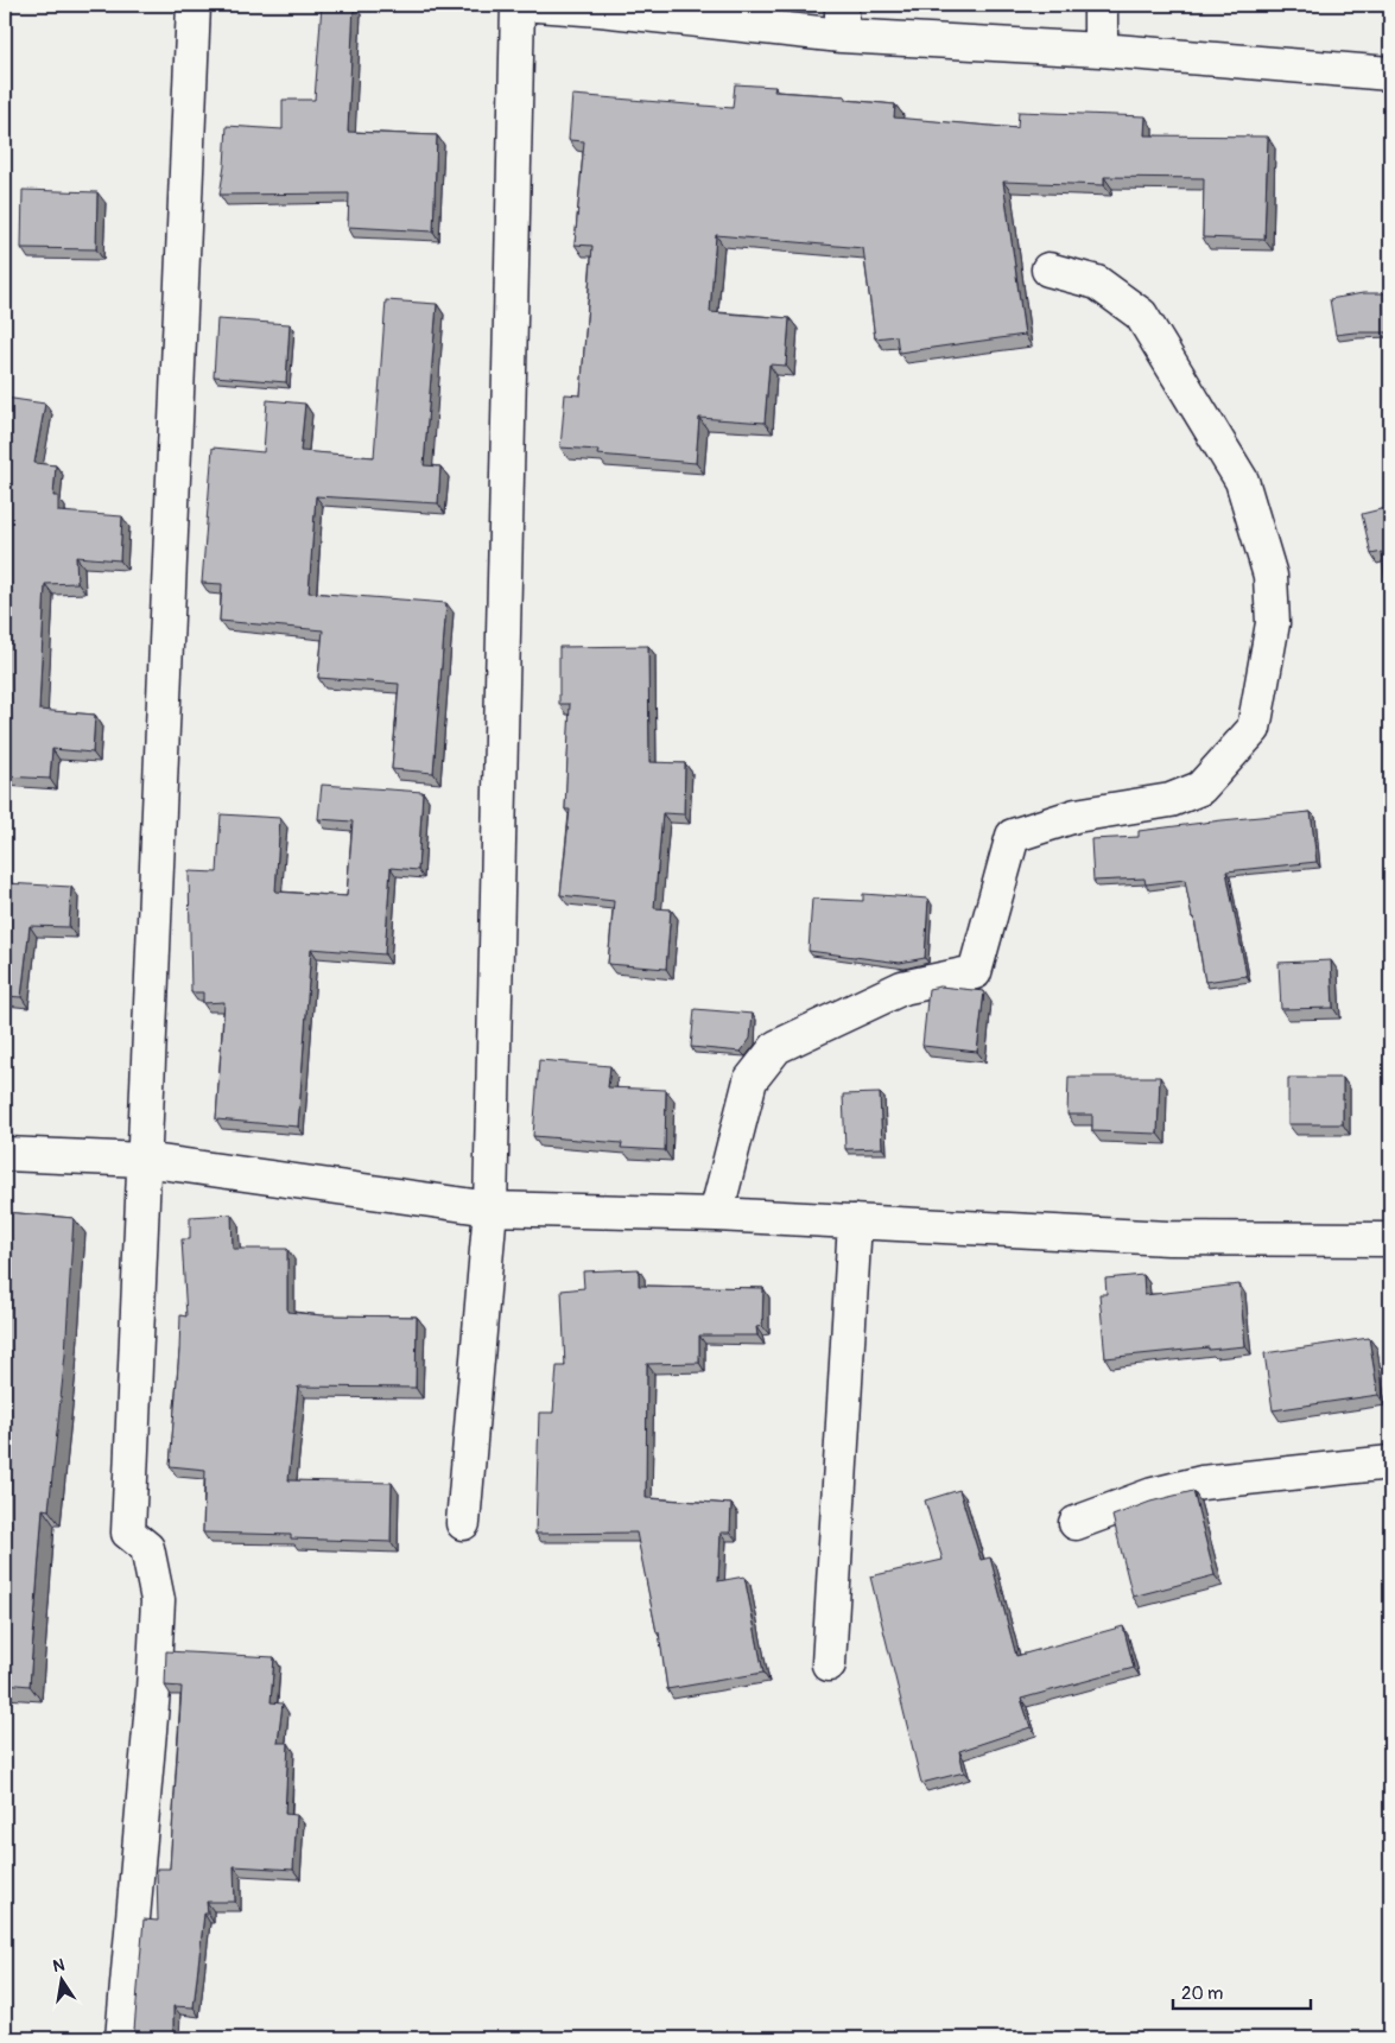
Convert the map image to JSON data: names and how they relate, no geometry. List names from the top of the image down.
{
  "scale_bar": "20 m",
  "north": "top"
}
